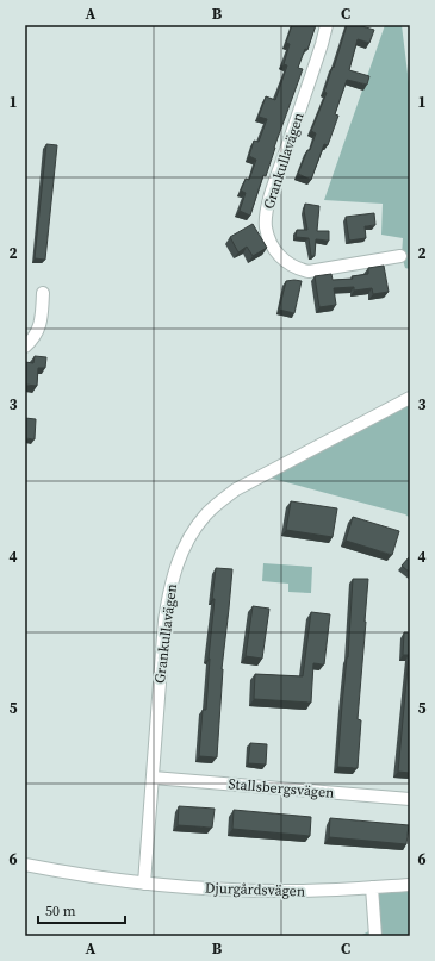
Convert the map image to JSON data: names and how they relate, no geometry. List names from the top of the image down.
{
  "streets": {
    "street": ["Grankullavägen", "Stallsbergsvägen", "Djurgårdsvägen"]
  },
  "crossings": [
    ["Grankullavägen", "Stallsbergsvägen"],
    ["Grankullavägen", "Djurgårdsvägen"]
  ],
  "scale_bar": "50 m",
  "grid": {
    "columns": ["A", "B", "C"],
    "rows": [
      "1",
      "2",
      "3",
      "4",
      "5",
      "6"
    ]
  }
}
